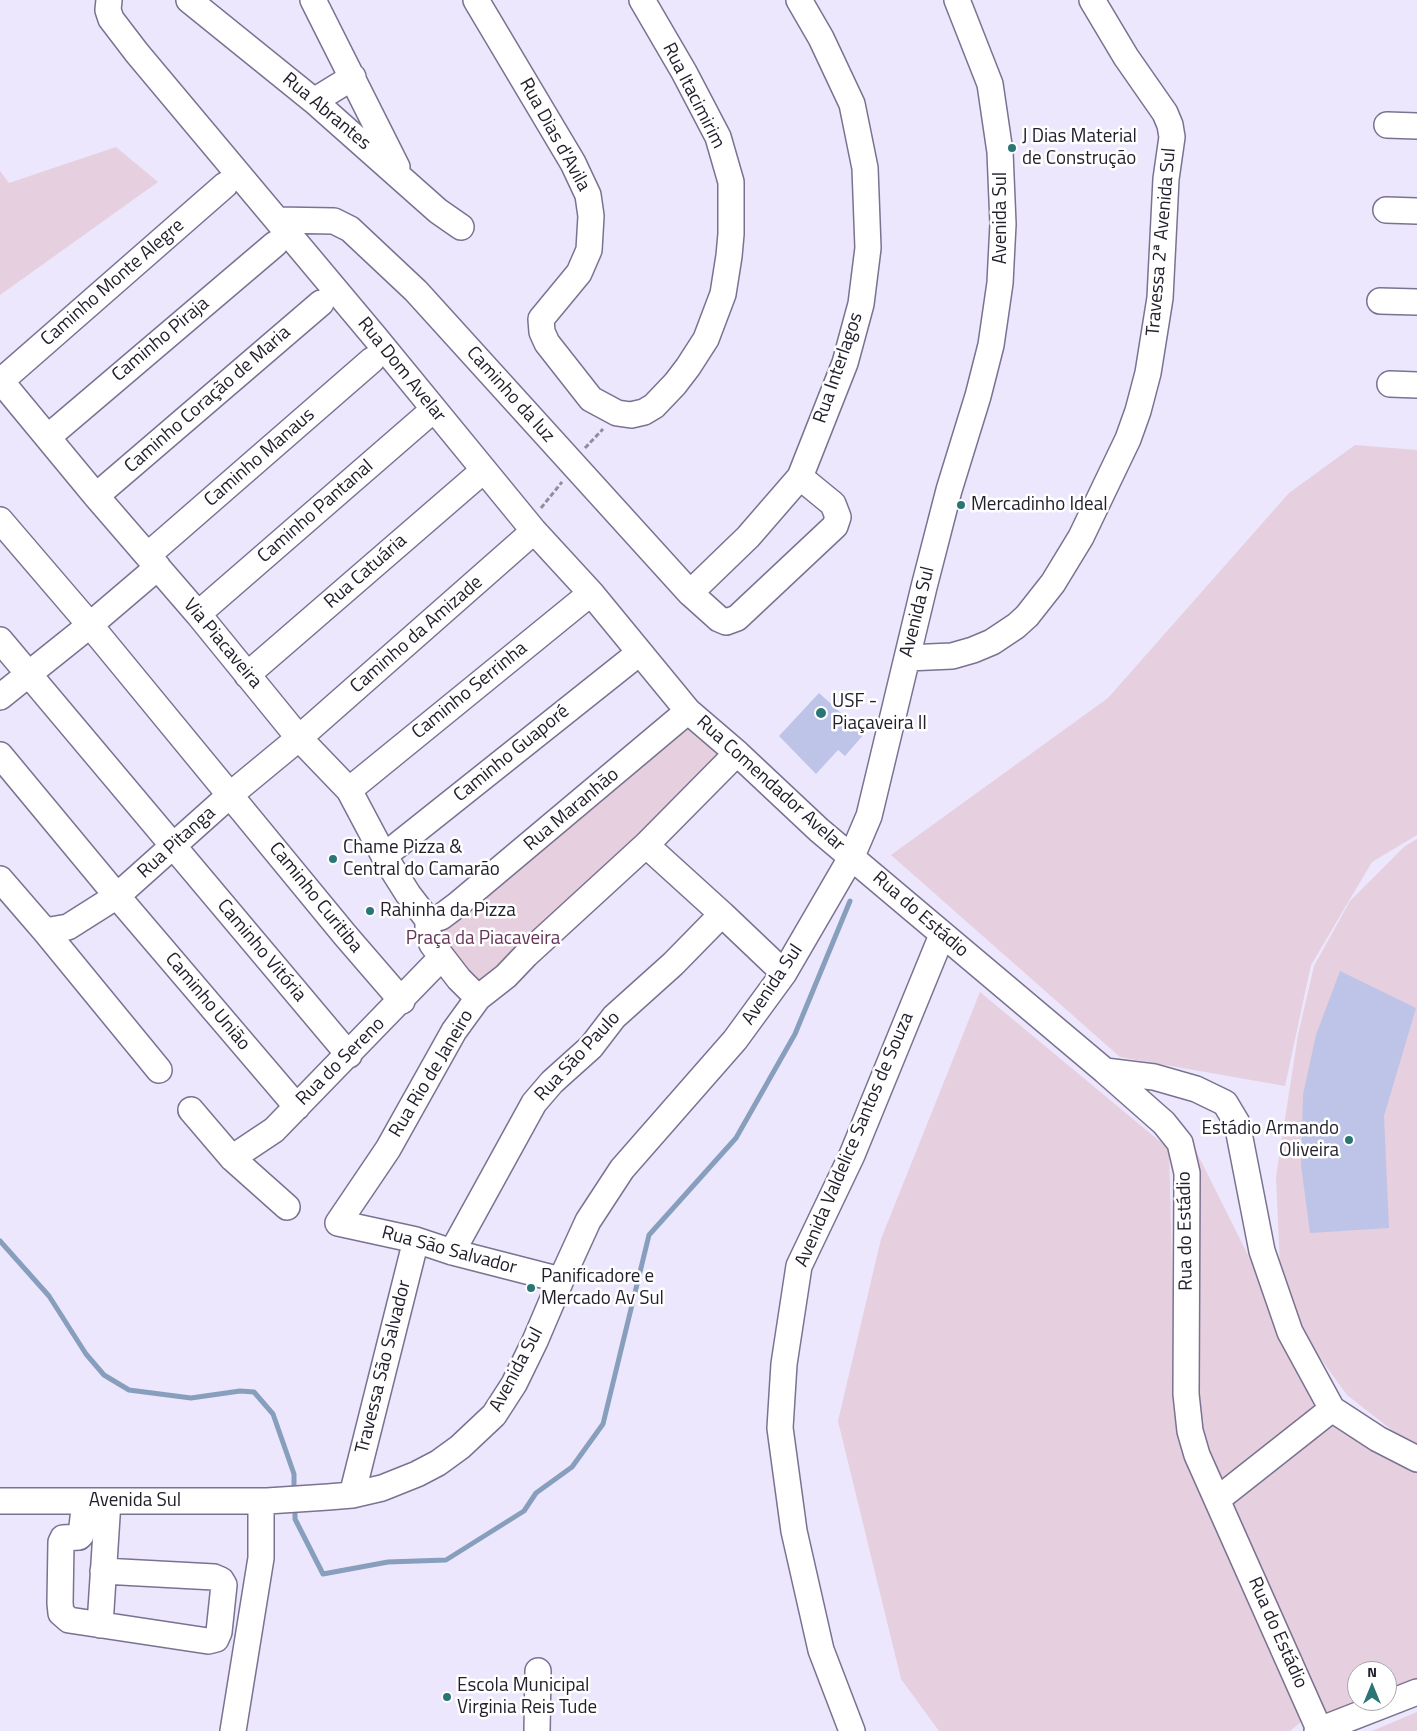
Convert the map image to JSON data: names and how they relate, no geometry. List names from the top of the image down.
{
  "streets": {
    "street": [
      "Rua Itacimirim",
      "Rua Abrantes",
      "Rua Dias d'Avila",
      "Avenida Sul",
      "Travessa 2ª Avenida Sul",
      "Caminho Monte Alegre",
      "Caminho Piraja",
      "Rua Interlagos",
      "Rua Dom Avelar",
      "Caminho da luz",
      "Caminho Coração de Maria",
      "Caminho Manaus",
      "Caminho Pantanal",
      "Rua Catuária",
      "Caminho da Amizade",
      "Via Piacaveira",
      "Caminho Serrinha",
      "Caminho Guaporé",
      "Rua Comendador Avelar",
      "Rua Maranhão",
      "Rua Pitanga",
      "Caminho Curitiba",
      "Rua do Estádio",
      "Caminho Vitória",
      "Caminho União",
      "Rua São Paulo",
      "Rua do Sereno",
      "Rua Rio de Janeiro",
      "Avenida Valdelice Santos de Souza",
      "Rua São Salvador",
      "Travessa São Salvador"
    ]
  },
  "crossings": [
    ["Rua Itacimirim", "Rua Dias d'Avila"],
    ["Avenida Sul", "Travessa 2ª Avenida Sul"],
    ["Avenida Sul", "Rua Comendador Avelar"],
    ["Avenida Sul", "Rua do Estádio"],
    ["Avenida Sul", "Rua São Salvador"],
    ["Avenida Sul", "Travessa São Salvador"],
    ["Caminho Monte Alegre", "Via Piacaveira"],
    ["Caminho Piraja", "Rua Dom Avelar"],
    ["Caminho Piraja", "Caminho da luz"],
    ["Caminho Piraja", "Via Piacaveira"],
    ["Rua Interlagos", "Caminho da luz"],
    ["Rua Dom Avelar", "Caminho da luz"],
    ["Rua Dom Avelar", "Caminho Pantanal"],
    ["Rua Dom Avelar", "Rua Catuária"],
    ["Rua Dom Avelar", "Caminho da Amizade"],
    ["Rua Dom Avelar", "Caminho Serrinha"],
    ["Rua Dom Avelar", "Caminho Guaporé"],
    ["Rua Dom Avelar", "Rua Comendador Avelar"],
    ["Rua Dom Avelar", "Rua Maranhão"],
    ["Caminho Coração de Maria", "Via Piacaveira"],
    ["Caminho Manaus", "Via Piacaveira"],
    ["Caminho Manaus", "Caminho Curitiba"],
    ["Caminho Manaus", "Caminho Vitória"],
    ["Caminho Pantanal", "Via Piacaveira"],
    ["Rua Catuária", "Via Piacaveira"],
    ["Caminho da Amizade", "Via Piacaveira"],
    ["Caminho da Amizade", "Rua Pitanga"],
    ["Via Piacaveira", "Caminho Serrinha"],
    ["Via Piacaveira", "Caminho Guaporé"],
    ["Via Piacaveira", "Rua Maranhão"],
    ["Via Piacaveira", "Rua Pitanga"],
    ["Rua Comendador Avelar", "Rua Maranhão"],
    ["Rua Comendador Avelar", "Rua do Estádio"],
    ["Rua Comendador Avelar", "Rua Rio de Janeiro"],
    ["Rua Pitanga", "Caminho Curitiba"],
    ["Rua Pitanga", "Caminho Vitória"],
    ["Rua Pitanga", "Caminho União"],
    ["Caminho Curitiba", "Rua do Sereno"],
    ["Rua do Estádio", "Avenida Valdelice Santos de Souza"],
    ["Caminho Vitória", "Rua do Sereno"],
    ["Caminho União", "Rua do Sereno"],
    ["Rua São Paulo", "Rua São Salvador"],
    ["Rua Rio de Janeiro", "Rua São Salvador"],
    ["Rua São Salvador", "Travessa São Salvador"]
  ],
  "parks": ["Praça da Piacaveira"],
  "places": [
    "J Dias Material de Construção",
    "Mercadinho Ideal",
    "USF - Piaçaveira II",
    "Chame Pizza & Central do Camarão",
    "Rahinha da Pizza",
    "Estádio Armando Oliveira",
    "Panificadore e Mercado Av Sul",
    "Escola Municipal Virginia Reis Tude"
  ],
  "north": "top"
}
